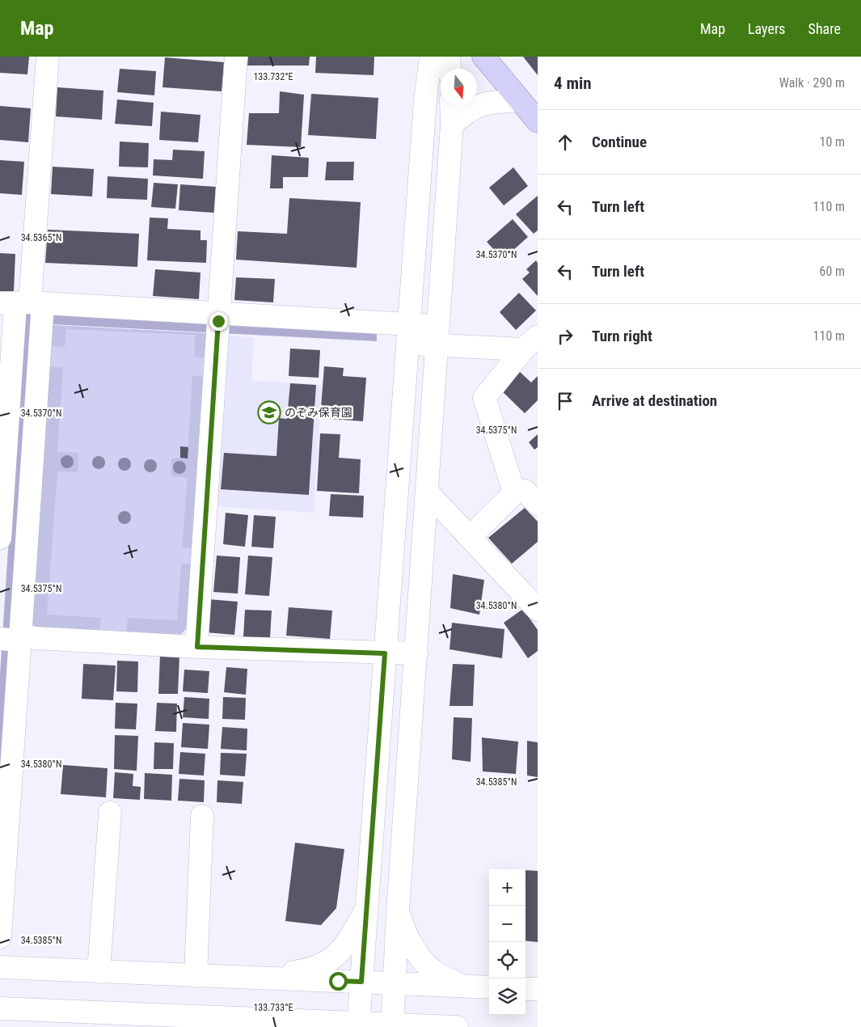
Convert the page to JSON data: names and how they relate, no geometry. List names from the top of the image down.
{
  "places": {
    "school or university": ["のぞみ保育園"]
  },
  "north": "bottom",
  "page": {
    "header": "Map",
    "nav": ["Map", "Layers", "Share"],
    "heading": ["4 min", "Walk · 290 m"],
    "list": [
      ["Continue", "10 m"],
      ["Turn left", "110 m"],
      ["Turn left", "60 m"],
      ["Turn right", "110 m"],
      "Arrive at destination"
    ],
    "map_buttons": ["+", "−"]
  },
  "coordinates": [
    "133.732°E",
    "34.5365°N",
    "34.5370°N",
    "34.5375°N",
    "34.5380°N",
    "34.5385°N",
    "133.733°E"
  ]
}
